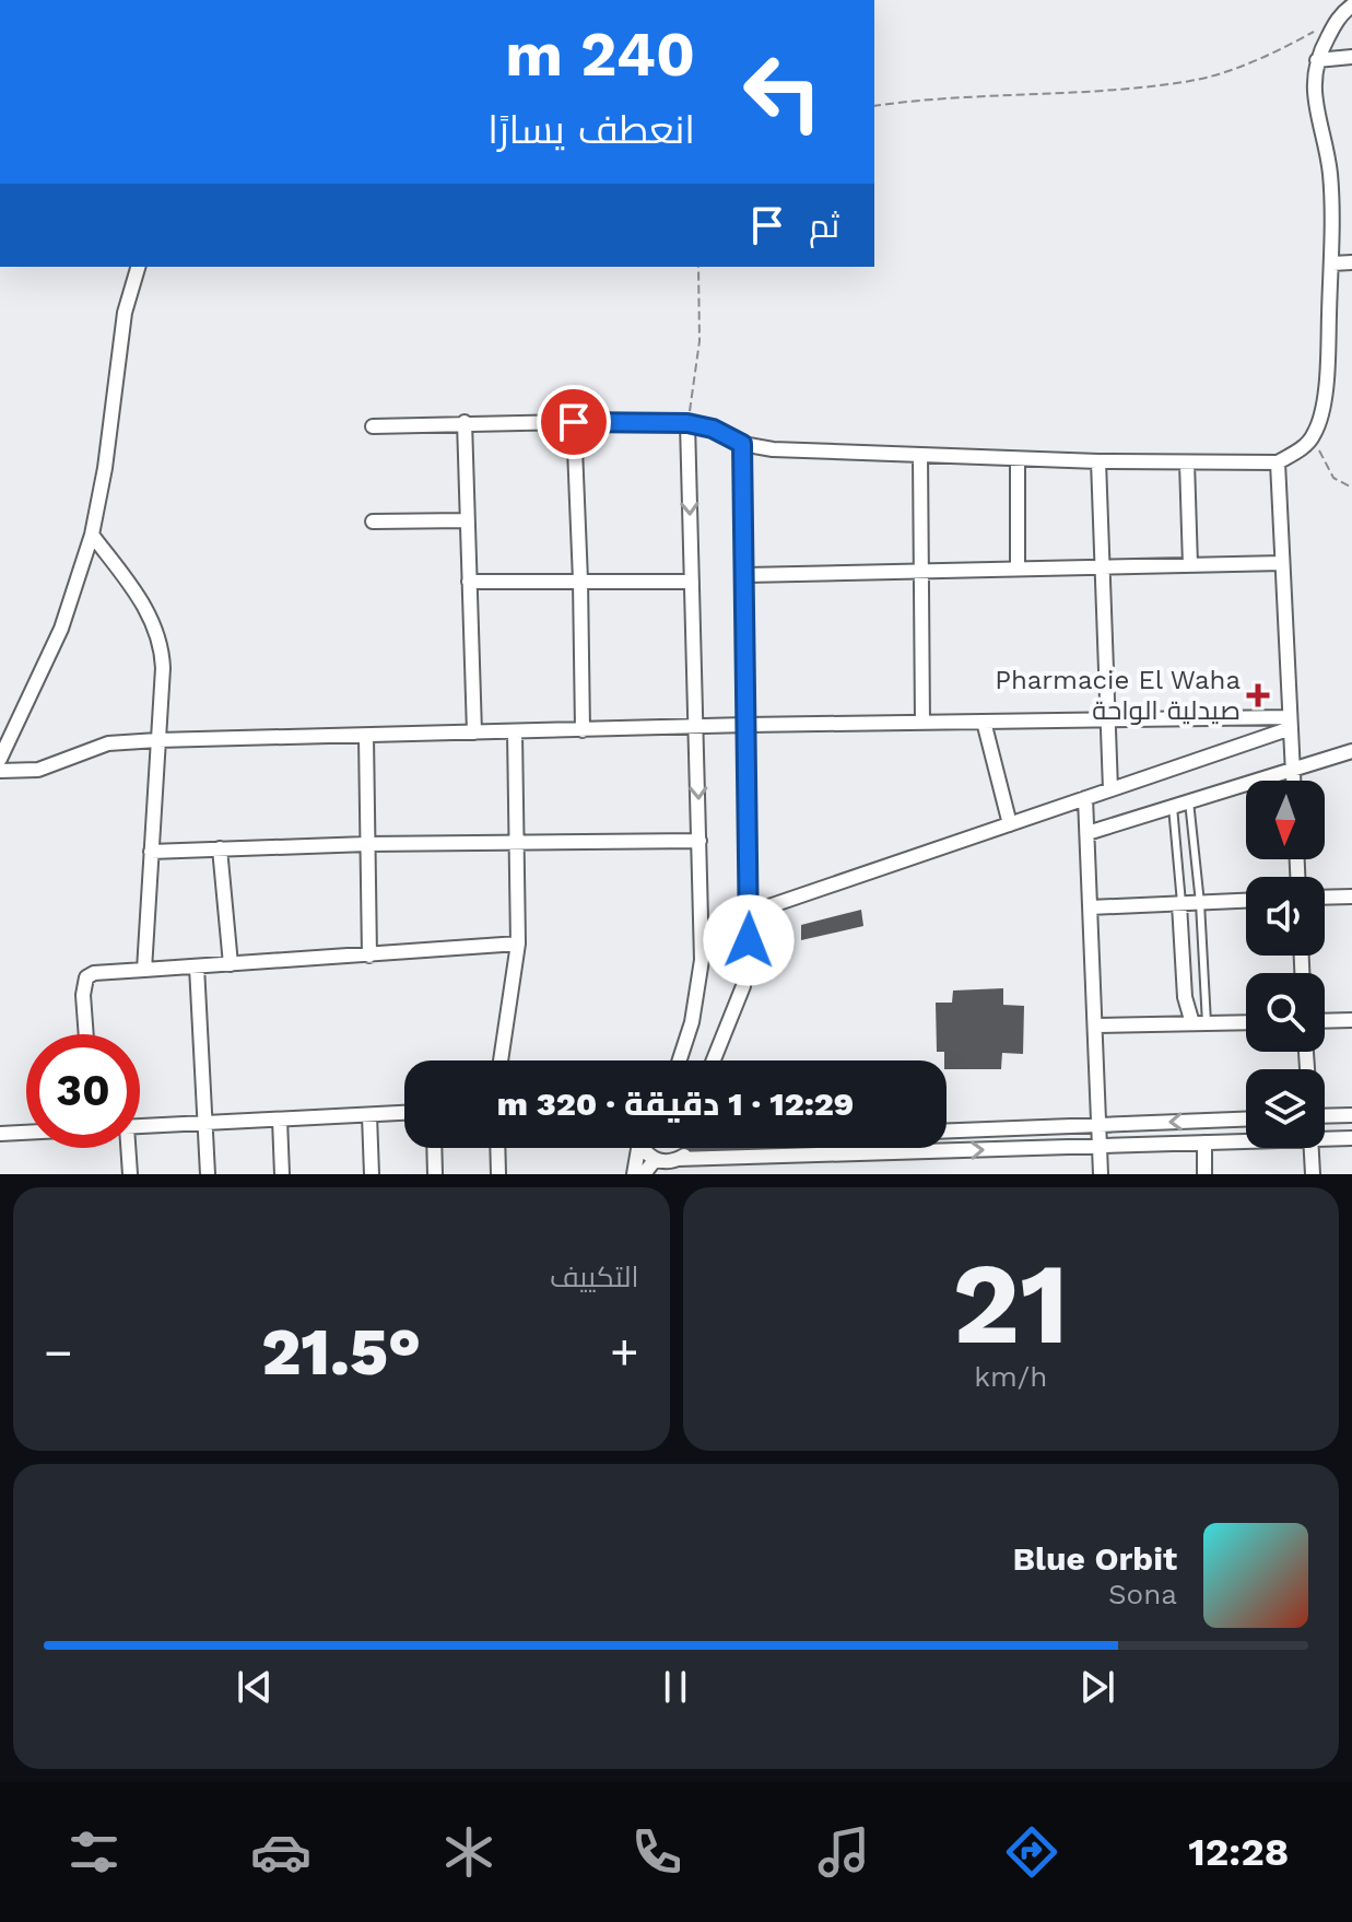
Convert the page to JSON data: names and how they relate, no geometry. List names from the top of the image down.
{
  "places": {
    "health": ["Pharmacie El Waha صيدلية الواحة"]
  },
  "north": "bottom",
  "page": {
    "turn": ["240 m", "انعطف يسارًا"],
    "then": "ثم",
    "limit": "30",
    "trip": "12:29 · 1 دقيقة · 320 m",
    "tile": [
      ["21", "km/h"],
      "التكييف"
    ],
    "heat": ["−", "21.5°", "+"],
    "song": ["Blue Orbit", "Sona"],
    "tabs": "12:28"
  }
}
